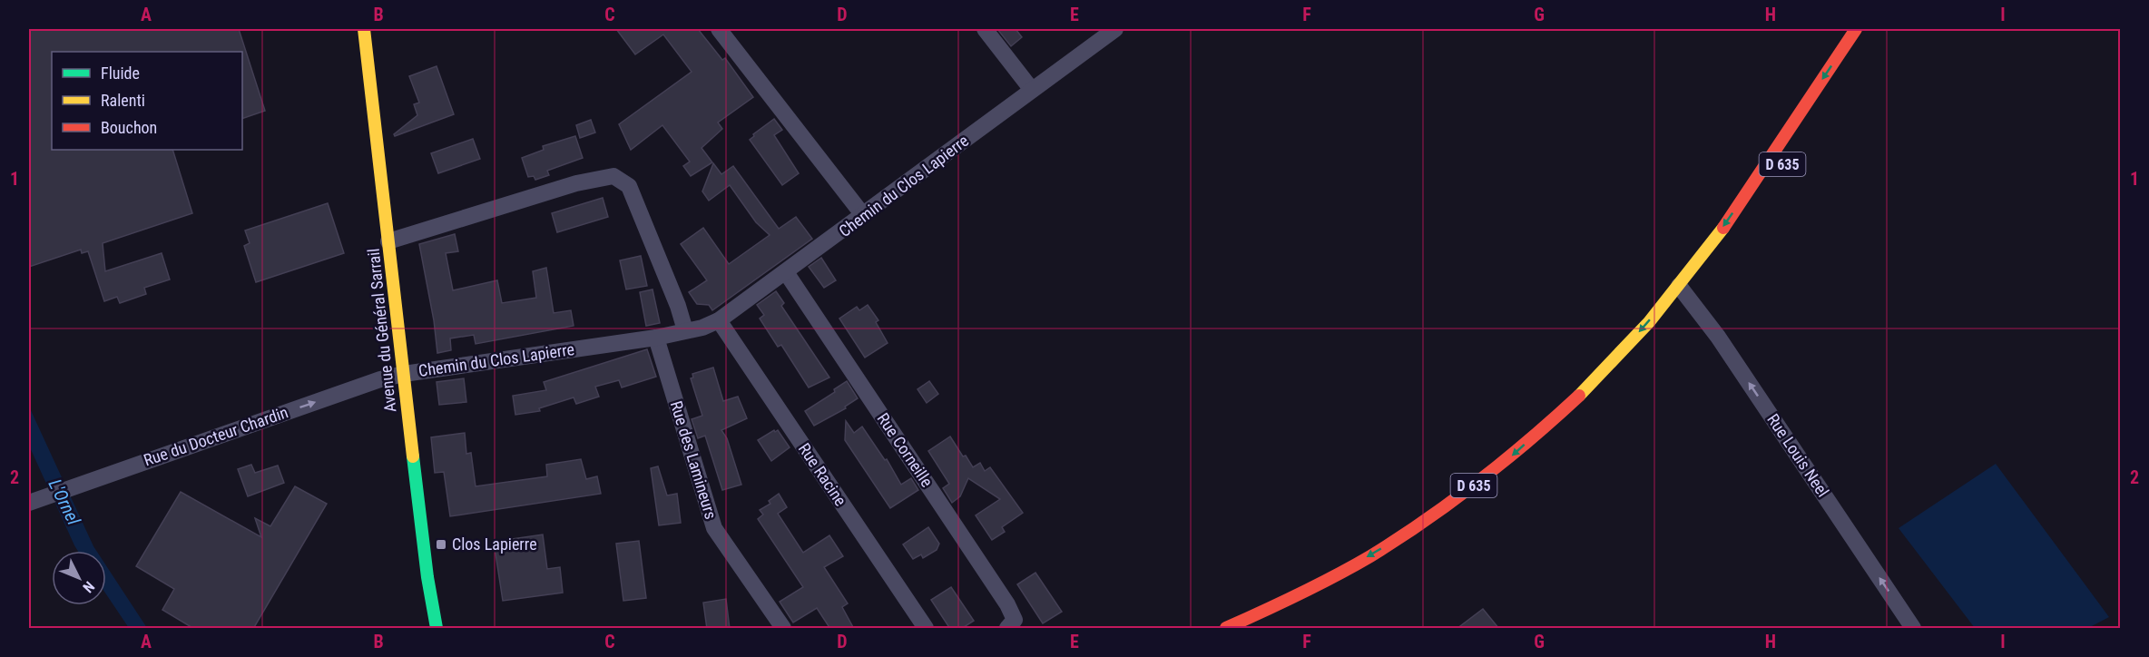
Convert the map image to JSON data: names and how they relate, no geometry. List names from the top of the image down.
{
  "streets": {
    "main road": ["D 635", "Avenue du Général Sarrail"],
    "street": [
      "Chemin du Clos Lapierre",
      "Rue du Docteur Chardin",
      "Rue Corneille",
      "Rue Louis Neel",
      "Rue des Lamineurs",
      "Rue Racine"
    ]
  },
  "crossings": [
    ["D 635", "Rue Louis Neel"],
    ["Chemin du Clos Lapierre", "Avenue du Général Sarrail"],
    ["Chemin du Clos Lapierre", "Rue du Docteur Chardin"],
    ["Chemin du Clos Lapierre", "Rue Corneille"],
    ["Chemin du Clos Lapierre", "Rue des Lamineurs"],
    ["Chemin du Clos Lapierre", "Rue Racine"],
    ["Avenue du Général Sarrail", "Rue du Docteur Chardin"]
  ],
  "one_way": ["Rue du Docteur Chardin", "Rue Louis Neel"],
  "water": ["L'Ornel"],
  "places": {
    "transit": ["Clos Lapierre"]
  },
  "legend": ["Fluide", "Ralenti", "Bouchon"],
  "north": "bottom right",
  "grid": {
    "columns": [
      "A",
      "B",
      "C",
      "D",
      "E",
      "F",
      "G",
      "H",
      "I"
    ],
    "rows": ["1", "2"]
  }
}
